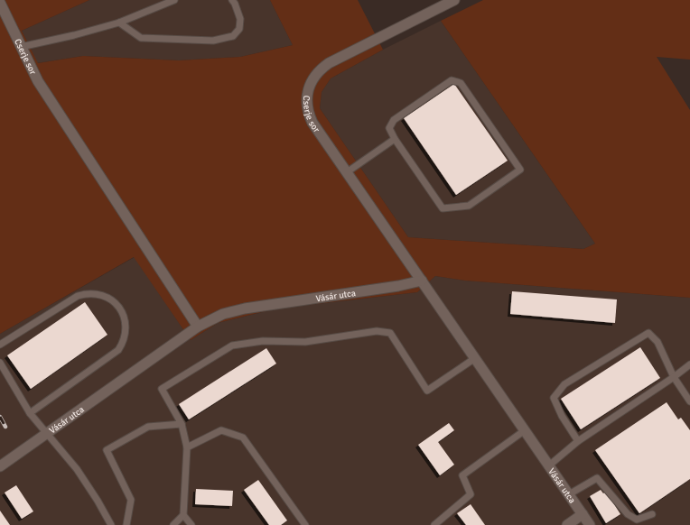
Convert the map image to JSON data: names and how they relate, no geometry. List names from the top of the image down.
{
  "streets": {
    "street": ["Cserje sor", "Vásár utca"]
  },
  "crossings": [
    ["Cserje sor", "Vásár utca"]
  ]
}
